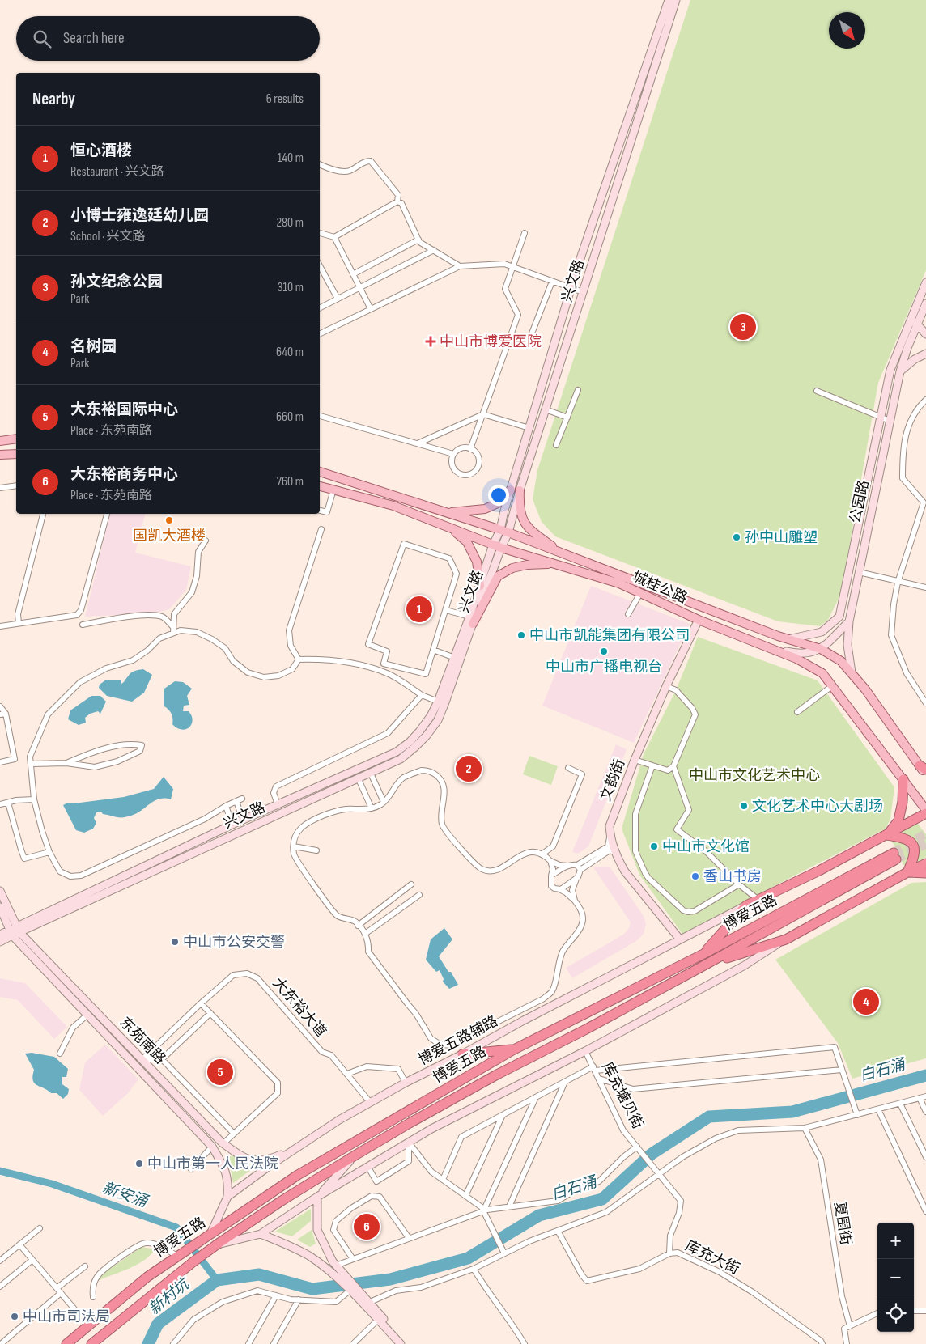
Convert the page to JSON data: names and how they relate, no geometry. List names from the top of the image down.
{
  "streets": {
    "highway": ["博爱五路"],
    "main road": [
      "兴文路",
      "公园路",
      "城桂公路",
      "文韵街",
      "东苑南路",
      "博爱五路辅路"
    ],
    "street": [
      "大东裕大道",
      "库充塘贝街",
      "夏围街",
      "库充大街"
    ]
  },
  "crossings": [
    ["兴文路", "城桂公路"],
    ["兴文路", "东苑南路"],
    ["公园路", "城桂公路"],
    ["城桂公路", "文韵街"],
    ["文韵街", "博爱五路辅路"],
    ["博爱五路", "博爱五路辅路"],
    ["博爱五路", "库充塘贝街"],
    ["大东裕大道", "东苑南路"],
    ["大东裕大道", "博爱五路辅路"],
    ["东苑南路", "博爱五路辅路"],
    ["库充塘贝街", "库充大街"]
  ],
  "water": ["白石涌", "新安涌", "新村坑"],
  "parks": ["中山市文化艺术中心"],
  "places": {
    "health": ["中山市博爱医院"],
    "other": [
      "国凯大酒楼",
      "孙中山雕塑",
      "中山市凯能集团有限公司",
      "中山市广播电视台",
      "文化艺术中心大剧场",
      "中山市文化馆",
      "香山书房",
      "中山市公安交警",
      "中山市第一人民法院",
      "中山市司法局"
    ]
  },
  "north": "bottom right",
  "page": {
    "search": "Search here",
    "heading": ["Nearby", "6 results"],
    "list": [
      {
        "mark": "1",
        "name": "恒心酒楼",
        "note": "Restaurant · 兴文路",
        "value": "140 m"
      },
      {
        "mark": "2",
        "name": "小博士雍逸廷幼儿园",
        "note": "School · 兴文路",
        "value": "280 m"
      },
      {
        "mark": "3",
        "name": "孙文纪念公园",
        "note": "Park",
        "value": "310 m"
      },
      {
        "mark": "4",
        "name": "名树园",
        "note": "Park",
        "value": "640 m"
      },
      {
        "mark": "5",
        "name": "大东裕国际中心",
        "note": "Place · 东苑南路",
        "value": "660 m"
      },
      {
        "mark": "6",
        "name": "大东裕商务中心",
        "note": "Place · 东苑南路",
        "value": "760 m"
      }
    ],
    "pins": [
      "3",
      "1",
      "2",
      "4",
      "5",
      "6"
    ],
    "map_buttons": ["+", "−"]
  }
}
